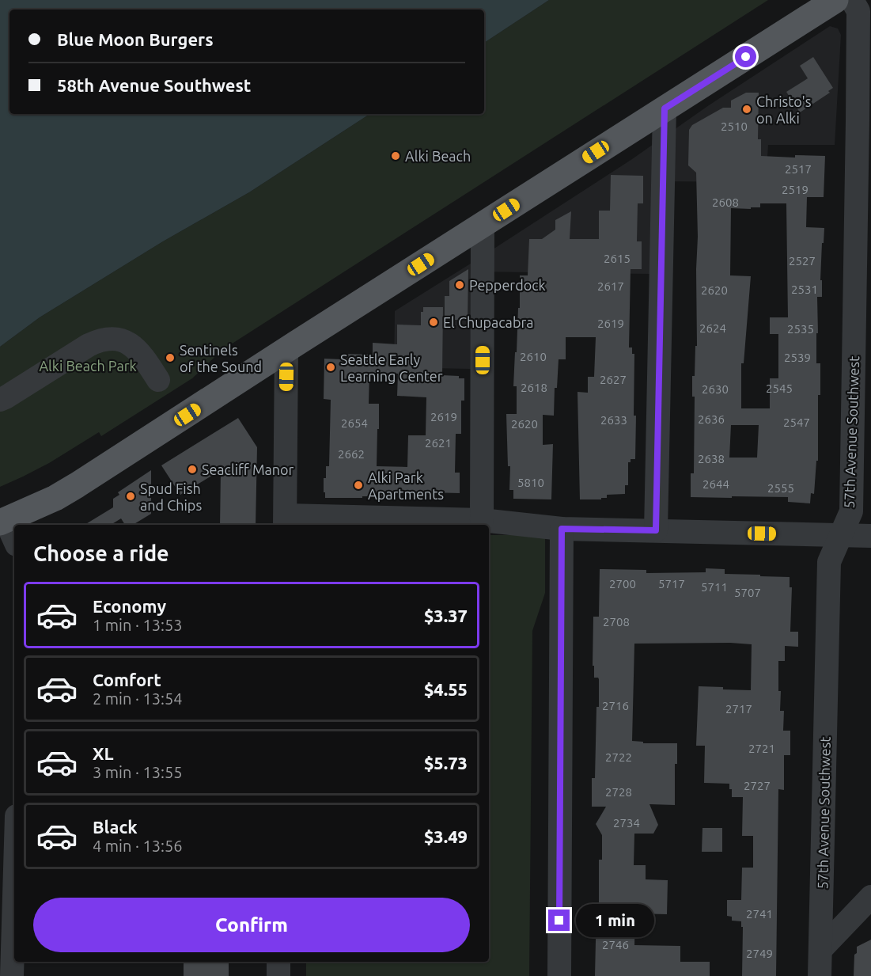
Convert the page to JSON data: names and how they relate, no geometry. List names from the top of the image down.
{
  "streets": {
    "street": ["57th Avenue Southwest"]
  },
  "parks": ["Alki Beach Park"],
  "places": [
    "Christo's on Alki",
    "Alki Beach",
    "Pepperdock",
    "El Chupacabra",
    "Sentinels of the Sound",
    "Seattle Early Learning Center",
    "Seacliff Manor",
    "Alki Park Apartments",
    "Spud Fish and Chips"
  ],
  "house_numbers": [
    "2510",
    "2517",
    "2519",
    "2608",
    "2615",
    "2527",
    "2617",
    "2531",
    "2620",
    "2619",
    "2624",
    "2535",
    "2610",
    "2539",
    "2627",
    "2618",
    "2545",
    "2630",
    "2619",
    "2636",
    "2633",
    "2547",
    "2654",
    "2620",
    "2621",
    "2662",
    "2638",
    "5810",
    "2644",
    "2555",
    "2700",
    "5717",
    "5711",
    "5707",
    "2708",
    "2716",
    "2717",
    "2721",
    "2722",
    "2727",
    "2728",
    "2734",
    "2741",
    "2746",
    "2749"
  ],
  "page": {
    "banner": ["Blue Moon Burgers", "58th Avenue Southwest"],
    "heading": "Choose a ride",
    "list": [
      {
        "name": "Economy",
        "note": "1 min · 13:53",
        "value": "$3.37"
      },
      {
        "name": "Comfort",
        "note": "2 min · 13:54",
        "value": "$4.55"
      },
      {
        "name": "XL",
        "note": "3 min · 13:55",
        "value": "$5.73"
      },
      {
        "name": "Black",
        "note": "4 min · 13:56",
        "value": "$3.49"
      }
    ],
    "buttons": "Confirm",
    "bubble": "1 min"
  }
}
